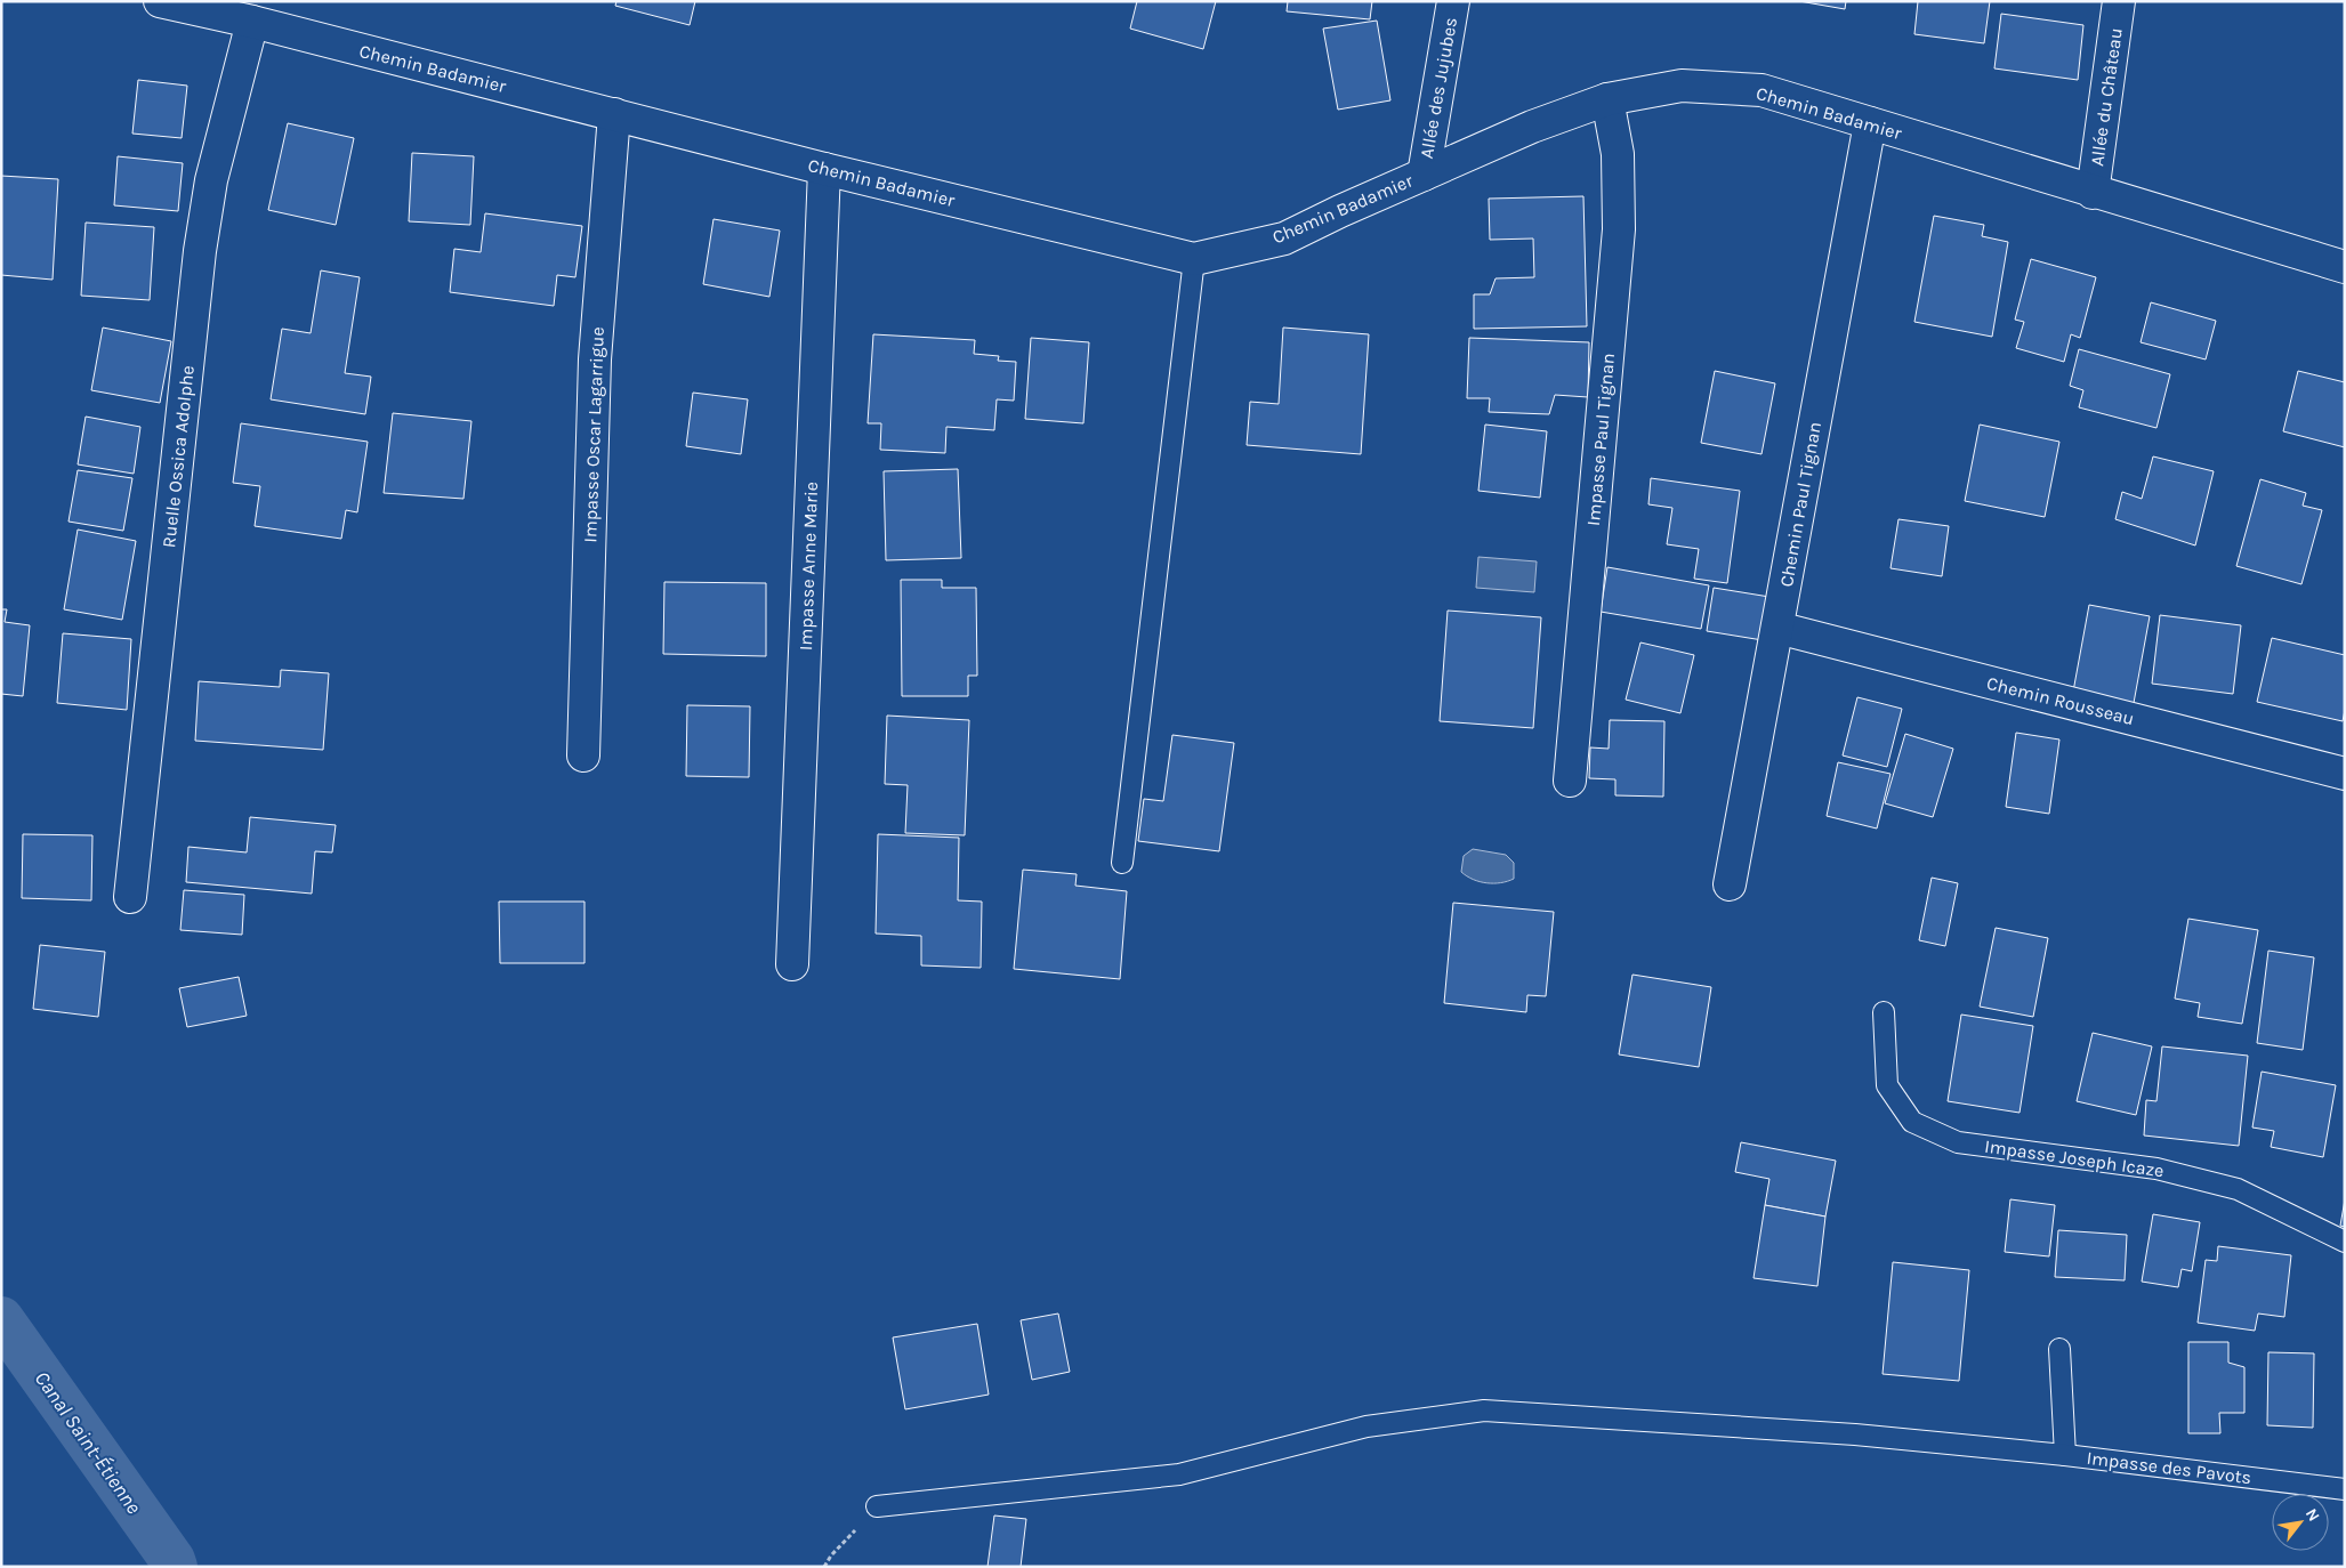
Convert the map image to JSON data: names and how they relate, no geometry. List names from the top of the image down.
{
  "streets": {
    "street": [
      "Chemin Badamier",
      "Allée des Jujubes",
      "Allée du Château",
      "Impasse Oscar Lagarrigue",
      "Impasse Paul Tignan",
      "Ruelle Ossica Adolphe",
      "Chemin Paul Tignan",
      "Impasse Anne Marie",
      "Chemin Rousseau"
    ],
    "lane": ["Impasse Joseph Icaze", "Impasse des Pavots"]
  },
  "crossings": [
    ["Chemin Badamier", "Allée des Jujubes"],
    ["Chemin Badamier", "Allée du Château"],
    ["Chemin Badamier", "Impasse Oscar Lagarrigue"],
    ["Chemin Badamier", "Impasse Paul Tignan"],
    ["Chemin Badamier", "Ruelle Ossica Adolphe"],
    ["Chemin Badamier", "Chemin Paul Tignan"],
    ["Chemin Badamier", "Impasse Anne Marie"],
    ["Chemin Paul Tignan", "Chemin Rousseau"]
  ],
  "water": ["Canal Saint-Étienne"],
  "north": "top right"
}
